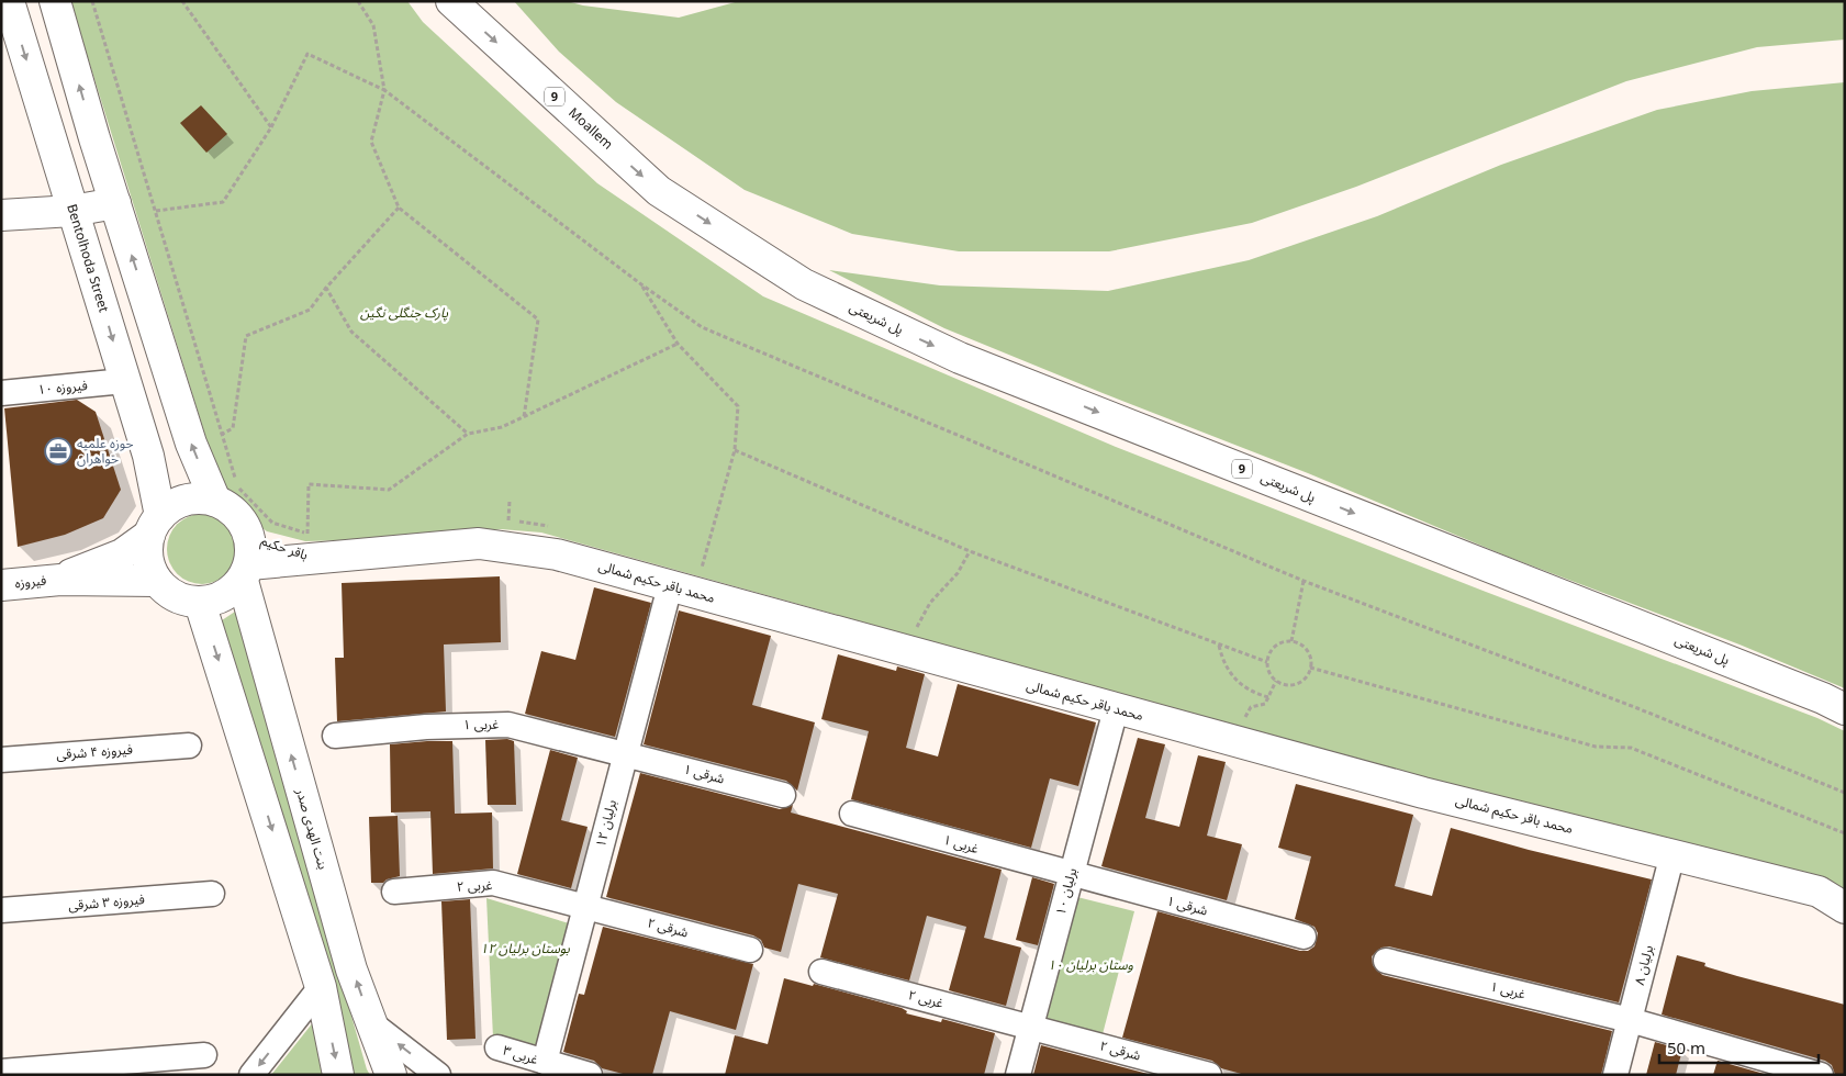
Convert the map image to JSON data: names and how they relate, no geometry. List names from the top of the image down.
{
  "streets": {
    "street": [
      "9",
      "Bentolhoda Street",
      "پل شریعتی",
      "فیروزه ۱۰",
      "باقر حکیم",
      "فیروزه",
      "محمد باقر حکیم شمالی",
      "۱ غربی",
      "فیروزه ۴ شرقی",
      "۱ شرقی",
      "برلیان ۱۲",
      "بنت الهدی صدر",
      "۲ غربی",
      "برلیان ۱۰",
      "فیروزه ۳ شرقی",
      "۲ شرقی",
      "برلیان ۸",
      "۳ غربی"
    ]
  },
  "crossings": [
    ["Bentolhoda Street", "فیروزه ۱۰"],
    ["Bentolhoda Street", "باقر حکیم"],
    ["Bentolhoda Street", "بنت الهدی صدر"],
    ["باقر حکیم", "محمد باقر حکیم شمالی"],
    ["باقر حکیم", "بنت الهدی صدر"],
    ["محمد باقر حکیم شمالی", "برلیان ۱۲"],
    ["محمد باقر حکیم شمالی", "برلیان ۱۰"],
    ["محمد باقر حکیم شمالی", "برلیان ۸"],
    ["۱ غربی", "۱ شرقی"],
    ["۱ غربی", "برلیان ۱۲"],
    ["۱ غربی", "برلیان ۱۰"],
    ["۱ غربی", "برلیان ۸"],
    ["۱ شرقی", "برلیان ۱۲"],
    ["۱ شرقی", "برلیان ۱۰"],
    ["برلیان ۱۲", "۲ غربی"],
    ["برلیان ۱۲", "۲ شرقی"],
    ["برلیان ۱۲", "۳ غربی"],
    ["۲ غربی", "برلیان ۱۰"],
    ["۲ غربی", "۲ شرقی"],
    ["برلیان ۱۰", "۲ شرقی"]
  ],
  "one_way": ["پل شریعتی"],
  "parks": ["پارک جنگلی نگین", "بوستان برلیان ۱۲", "وستان برلیان ۱۰"],
  "places": {
    "office": ["حوزه علمیه خواهران"]
  },
  "scale_bar": "50 m"
}
